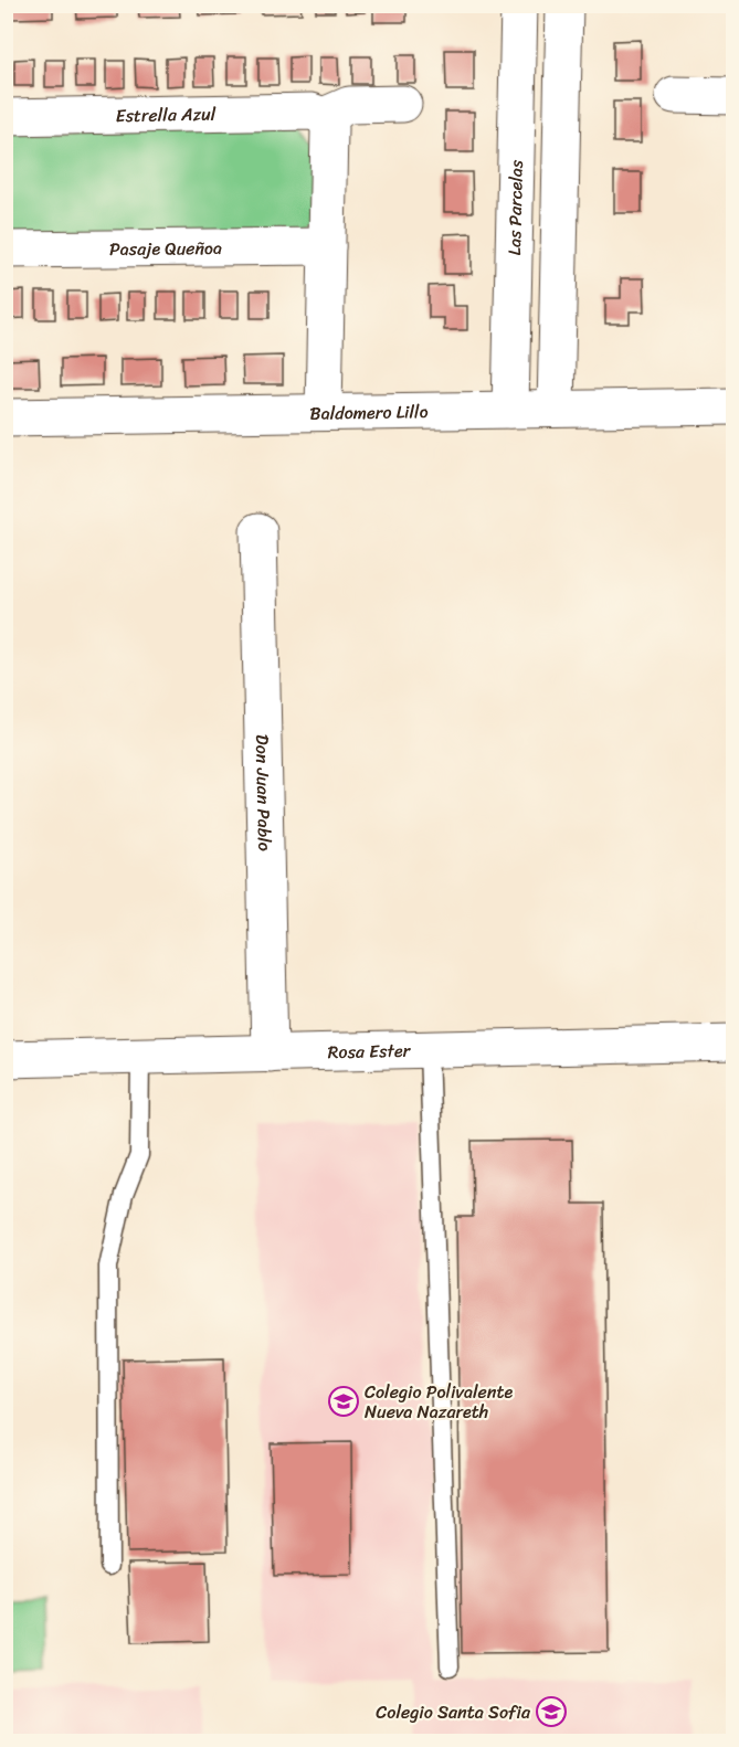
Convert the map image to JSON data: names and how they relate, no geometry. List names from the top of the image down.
{
  "streets": {
    "street": [
      "Estrella Azul",
      "Las Parcelas",
      "Pasaje Queñoa",
      "Baldomero Lillo",
      "Don Juan Pablo",
      "Rosa Ester"
    ]
  },
  "crossings": [
    ["Las Parcelas", "Baldomero Lillo"],
    ["Don Juan Pablo", "Rosa Ester"]
  ],
  "places": {
    "school or university": ["Colegio Polivalente Nueva Nazareth", "Colegio Santa Sofia"]
  }
}
